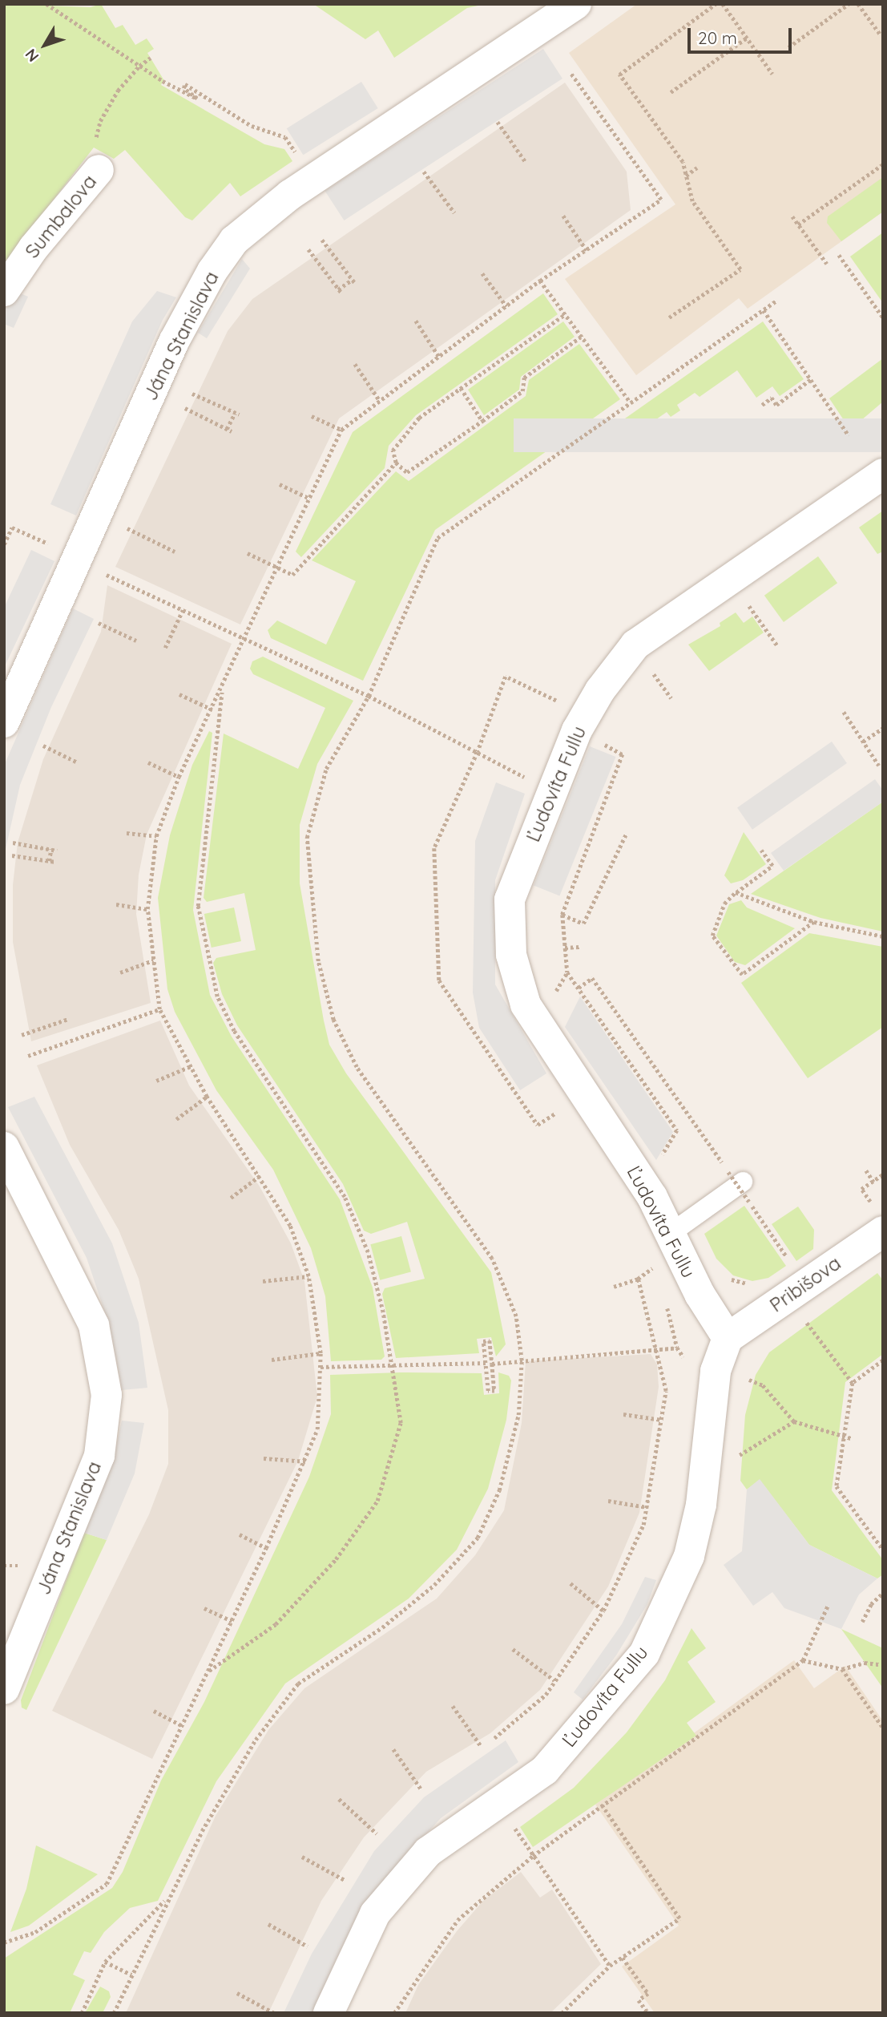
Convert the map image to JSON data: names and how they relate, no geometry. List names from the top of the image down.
{
  "streets": {
    "street": [
      "Sumbalova",
      "Jána Stanislava",
      "Ľudovíta Fullu",
      "Pribišova"
    ]
  },
  "crossings": [
    ["Ľudovíta Fullu", "Pribišova"]
  ],
  "scale_bar": "20 m",
  "north": "bottom left"
}
